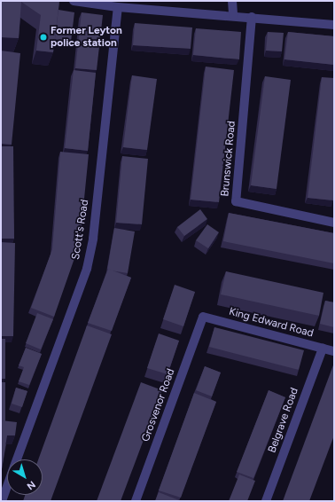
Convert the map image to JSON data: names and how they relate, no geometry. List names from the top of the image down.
{
  "streets": {
    "street": [
      "Brunswick Road",
      "Scott's Road",
      "King Edward Road",
      "Grosvenor Road",
      "Belgrave Road"
    ]
  },
  "crossings": [
    ["King Edward Road", "Grosvenor Road"],
    ["King Edward Road", "Belgrave Road"]
  ],
  "places": ["Former Leyton police station"],
  "north": "bottom right"
}
